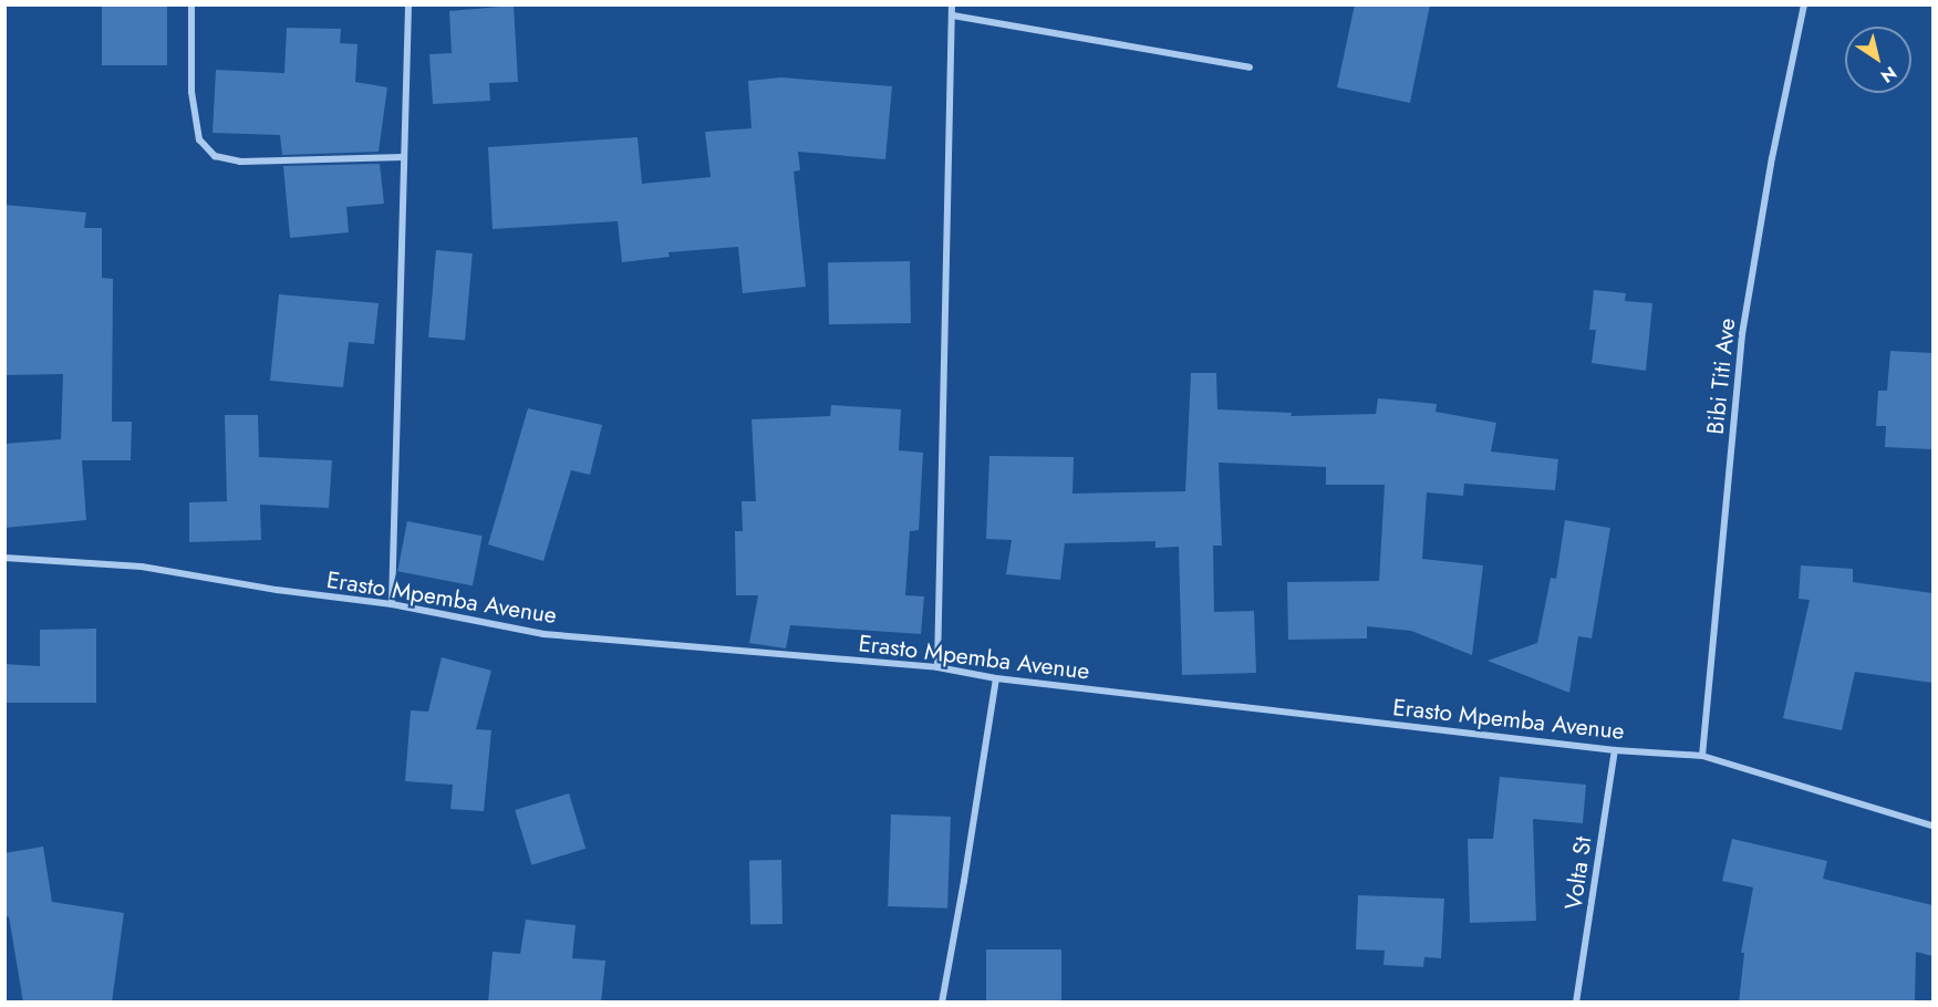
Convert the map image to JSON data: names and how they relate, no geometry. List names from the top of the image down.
{
  "streets": {
    "street": ["Bibi Titi Ave", "Erasto Mpemba Avenue", "Volta St"]
  },
  "crossings": [
    ["Bibi Titi Ave", "Erasto Mpemba Avenue"],
    ["Erasto Mpemba Avenue", "Volta St"]
  ],
  "north": "bottom right"
}
